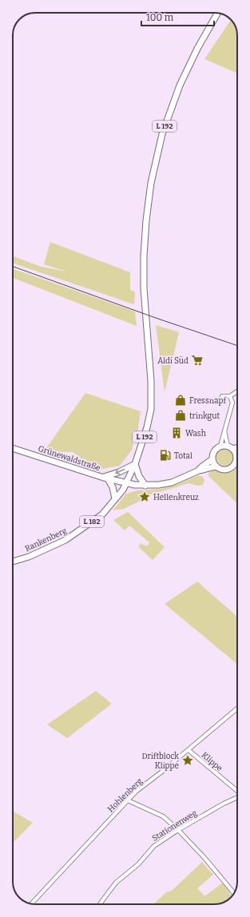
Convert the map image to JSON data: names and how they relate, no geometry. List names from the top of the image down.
{
  "streets": {
    "main road": [
      "L 192",
      "Grünewaldstraße",
      "L 182",
      "Rankenberg"
    ],
    "street": ["Klippe", "Hohlenberg", "Stationenweg"]
  },
  "crossings": [
    ["L 192", "Grünewaldstraße"],
    ["L 192", "Rankenberg"],
    ["Grünewaldstraße", "Rankenberg"],
    ["Klippe", "Hohlenberg"]
  ],
  "places": {
    "supermarket": ["Aldi Süd"],
    "shop": ["Fressnapf", "trinkgut"],
    "building": ["Wash"],
    "fuel station": ["Total"],
    "place": ["Hellenkreuz", "Driftblock Klippe"]
  },
  "scale_bar": "100 m"
}
